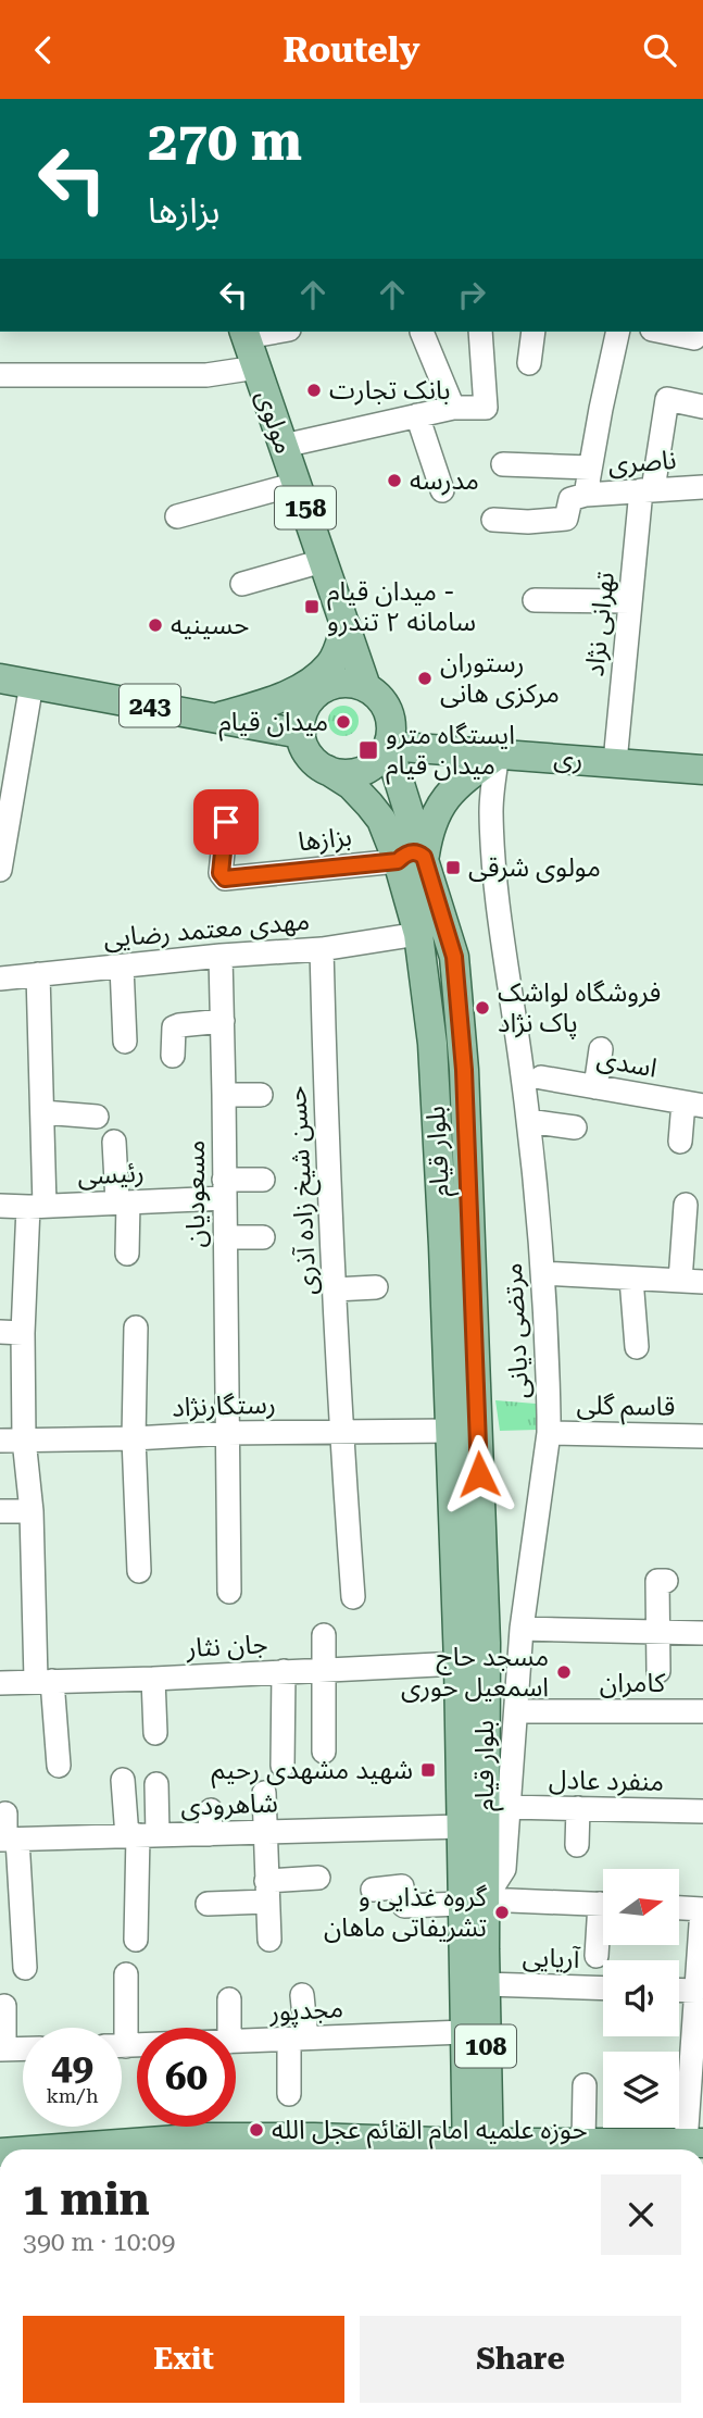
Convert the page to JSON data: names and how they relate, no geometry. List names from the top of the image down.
{
  "streets": {
    "main road": [
      "مولوی",
      "158",
      "243",
      "ری",
      "بلوار قیام",
      "108"
    ],
    "street": [
      "ناصری",
      "تهرانی نژاد",
      "بزازها",
      "مهدی معتمد رضایی",
      "اسدی",
      "رئیسی",
      "حسن شیخ زاده آذری",
      "مسعودیان",
      "مرتضی دیانی",
      "رستگارنژاد",
      "قاسم گلی",
      "جان نثار",
      "کامران",
      "منفرد عادل",
      "شاهرودی",
      "آریایی",
      "مجدپور"
    ]
  },
  "crossings": [
    ["مولوی", "243"],
    ["مولوی", "ری"],
    ["مولوی", "بلوار قیام"],
    ["ناصری", "تهرانی نژاد"],
    ["تهرانی نژاد", "ری"],
    ["243", "ری"],
    ["243", "بلوار قیام"],
    ["ری", "بلوار قیام"],
    ["ری", "مرتضی دیانی"],
    ["بزازها", "بلوار قیام"],
    ["مهدی معتمد رضایی", "بلوار قیام"],
    ["مهدی معتمد رضایی", "حسن شیخ زاده آذری"],
    ["مهدی معتمد رضایی", "مسعودیان"],
    ["بلوار قیام", "مرتضی دیانی"],
    ["بلوار قیام", "رستگارنژاد"],
    ["بلوار قیام", "جان نثار"],
    ["بلوار قیام", "شاهرودی"],
    ["بلوار قیام", "آریایی"],
    ["بلوار قیام", "مجدپور"],
    ["رئیسی", "مسعودیان"],
    ["حسن شیخ زاده آذری", "رستگارنژاد"],
    ["مسعودیان", "رستگارنژاد"],
    ["مرتضی دیانی", "قاسم گلی"],
    ["مرتضی دیانی", "کامران"],
    ["مرتضی دیانی", "منفرد عادل"]
  ],
  "places": {
    "other": [
      "بانک تجارت",
      "مدرسه",
      "حسینیه",
      "رستوران مرکزی هانی",
      "میدان قیام",
      "فروشگاه لواشک پاک نژاد",
      "مسجد حاج اسمعیل حوری",
      "گروه غذایی و تشریفاتی ماهان",
      "حوزه علمیه امام القائم عجل الله"
    ],
    "transit": [
      "میدان قیام - سامانه ۲ تندرو",
      "ایستگاه مترو میدان قیام",
      "مولوی شرقی",
      "شهید مشهدی رحیم"
    ]
  },
  "north": "right",
  "page": {
    "header": "Routely",
    "turn": ["270 m", "بزازها"],
    "speed": "49 km/h",
    "limit": "60",
    "heading": ["1 min", "390 m · 10:09"],
    "buttons": ["Exit", "Share"]
  }
}
